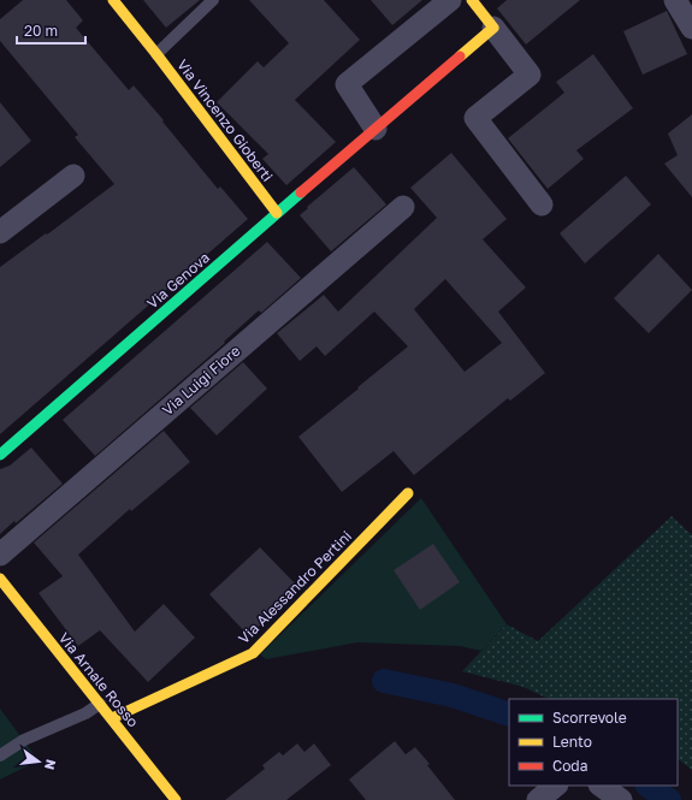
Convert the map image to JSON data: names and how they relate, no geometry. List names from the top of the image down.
{
  "streets": {
    "street": [
      "Via Vincenzo Gioberti",
      "Via Genova",
      "Via Luigi Fiore",
      "Via Alessandro Pertini",
      "Via Arnale Rosso"
    ]
  },
  "crossings": [
    ["Via Vincenzo Gioberti", "Via Genova"],
    ["Via Alessandro Pertini", "Via Arnale Rosso"]
  ],
  "legend": ["Scorrevole", "Lento", "Coda"],
  "scale_bar": "20 m",
  "north": "right"
}
